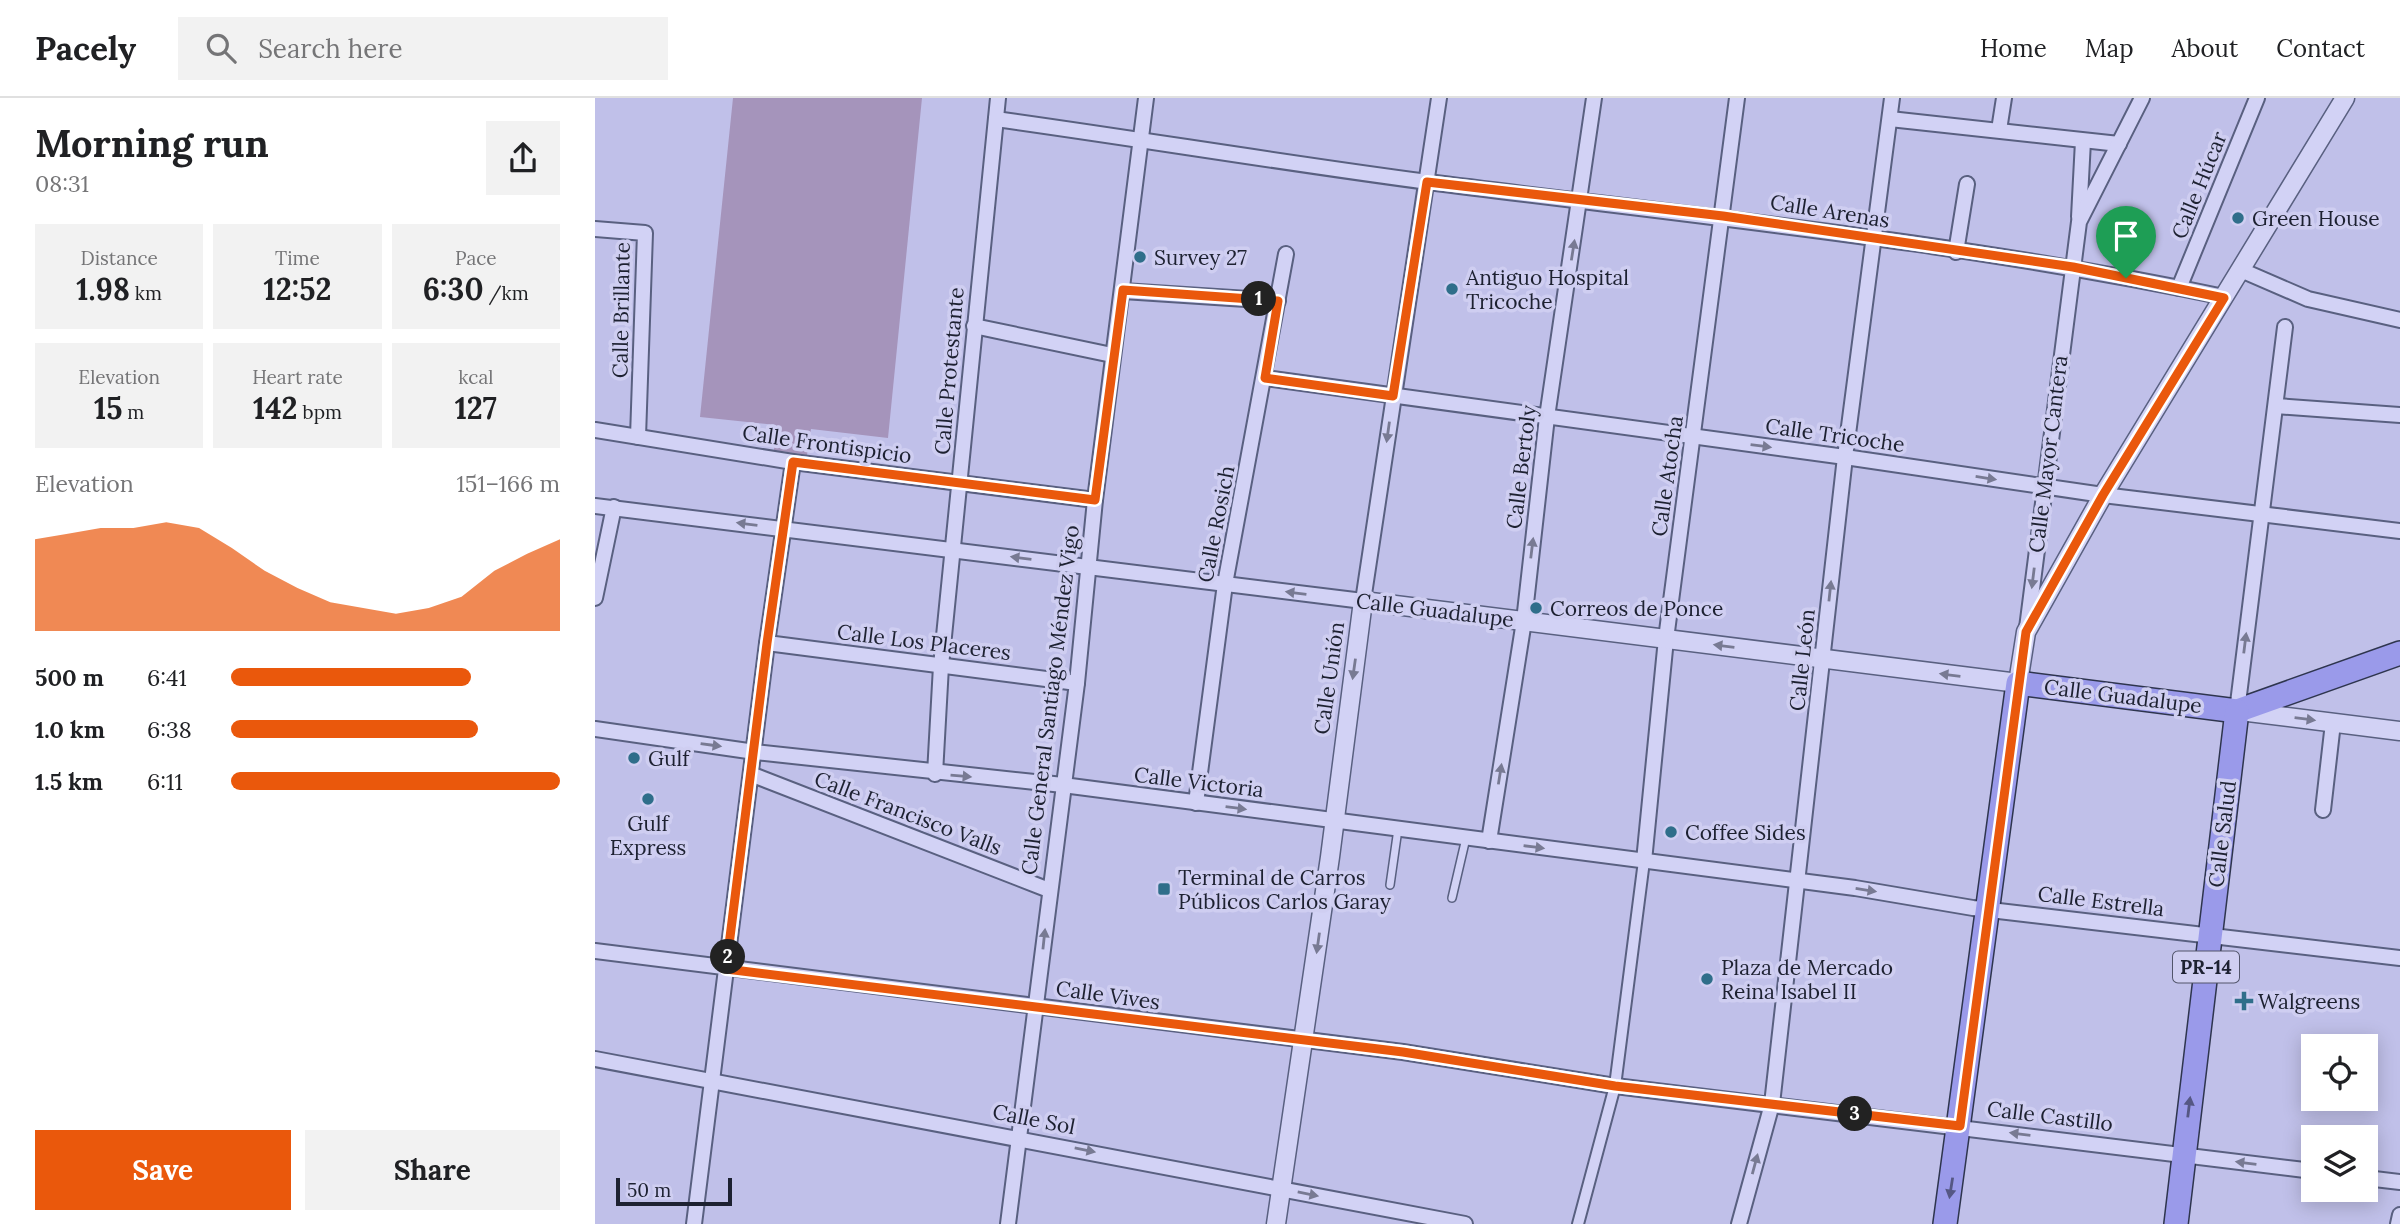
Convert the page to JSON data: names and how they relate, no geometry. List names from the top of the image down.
{
  "streets": {
    "main road": [
      "Calle Mayor Cantera",
      "Calle Guadalupe",
      "Calle Salud",
      "PR-14"
    ],
    "street": [
      "Calle Húcar",
      "Calle Arenas",
      "Calle Brillante",
      "Calle Protestante",
      "Calle Tricoche",
      "Calle Frontispicio",
      "Calle Bertoly",
      "Calle Atocha",
      "Calle Rosich",
      "Calle Los Placeres",
      "Calle León",
      "Calle Unión",
      "Calle General Santiago Méndez Vigo",
      "Calle Victoria",
      "Calle Francisco Valls",
      "Calle Estrella",
      "Calle Vives",
      "Calle Castillo",
      "Calle Sol"
    ]
  },
  "crossings": [
    ["Calle Húcar", "Calle Arenas"],
    ["Calle Arenas", "Calle Protestante"],
    ["Calle Arenas", "Calle Mayor Cantera"],
    ["Calle Arenas", "Calle Bertoly"],
    ["Calle Arenas", "Calle Atocha"],
    ["Calle Arenas", "Calle León"],
    ["Calle Arenas", "Calle Unión"],
    ["Calle Arenas", "Calle General Santiago Méndez Vigo"],
    ["Calle Brillante", "Calle Frontispicio"],
    ["Calle Protestante", "Calle Frontispicio"],
    ["Calle Protestante", "Calle Guadalupe"],
    ["Calle Protestante", "Calle Los Placeres"],
    ["Calle Protestante", "Calle Victoria"],
    ["Calle Tricoche", "Calle Mayor Cantera"],
    ["Calle Tricoche", "Calle Bertoly"],
    ["Calle Tricoche", "Calle Atocha"],
    ["Calle Tricoche", "Calle Rosich"],
    ["Calle Tricoche", "Calle León"],
    ["Calle Tricoche", "Calle Unión"],
    ["Calle Tricoche", "Calle Salud"],
    ["Calle Frontispicio", "Calle General Santiago Méndez Vigo"],
    ["Calle Mayor Cantera", "Calle Guadalupe"],
    ["Calle Mayor Cantera", "Calle Estrella"],
    ["Calle Mayor Cantera", "Calle Castillo"],
    ["Calle Bertoly", "Calle Guadalupe"],
    ["Calle Bertoly", "Calle Victoria"],
    ["Calle Atocha", "Calle Guadalupe"],
    ["Calle Atocha", "Calle Victoria"],
    ["Calle Rosich", "Calle Guadalupe"],
    ["Calle Rosich", "Calle Victoria"],
    ["Calle Guadalupe", "Calle León"],
    ["Calle Guadalupe", "Calle Unión"],
    ["Calle Guadalupe", "Calle General Santiago Méndez Vigo"],
    ["Calle Guadalupe", "Calle Salud"],
    ["Calle Los Placeres", "Calle General Santiago Méndez Vigo"],
    ["Calle León", "Calle Victoria"],
    ["Calle León", "Calle Estrella"],
    ["Calle León", "Calle Castillo"],
    ["Calle Unión", "Calle Victoria"],
    ["Calle Unión", "Calle Vives"],
    ["Calle Unión", "Calle Sol"],
    ["Calle General Santiago Méndez Vigo", "Calle Victoria"],
    ["Calle General Santiago Méndez Vigo", "Calle Francisco Valls"],
    ["Calle General Santiago Méndez Vigo", "Calle Vives"],
    ["Calle General Santiago Méndez Vigo", "Calle Sol"],
    ["Calle Victoria", "Calle Estrella"],
    ["Calle Salud", "Calle Estrella"],
    ["Calle Salud", "Calle Castillo"],
    ["Calle Vives", "Calle Castillo"]
  ],
  "one_way": [
    "Calle Bertoly",
    "Calle Unión",
    "Calle Victoria",
    "Calle Salud",
    "Calle Castillo",
    "Calle Sol"
  ],
  "places": {
    "other": [
      "Green House",
      "Survey 27",
      "Antiguo Hospital Tricoche",
      "Correos de Ponce",
      "Gulf",
      "Gulf Express",
      "Coffee Sides",
      "Plaza de Mercado Reina Isabel II"
    ],
    "transit": ["Terminal de Carros Públicos Carlos Garay"],
    "health": ["Walgreens"]
  },
  "scale_bar": "50 m",
  "page": {
    "header": "Pacely",
    "search": "Search here",
    "nav": [
      "Home",
      "Map",
      "About",
      "Contact"
    ],
    "heading": ["Morning run", "08:31"],
    "stats": [
      ["Distance", "1.98 km"],
      ["Time", "12:52"],
      ["Pace", "6:30 /km"],
      ["Elevation", "15 m"],
      ["Heart rate", "142 bpm"],
      ["kcal", "127"]
    ],
    "pins": ["1", "2", "3"],
    "chart": ["Elevation", "151–166 m"],
    "list": [
      {
        "name": "500 m",
        "note": "6:41"
      },
      {
        "name": "1.0 km",
        "note": "6:38"
      },
      {
        "name": "1.5 km",
        "note": "6:11"
      }
    ],
    "buttons": ["Save", "Share"],
    "scale": "50 m"
  }
}
